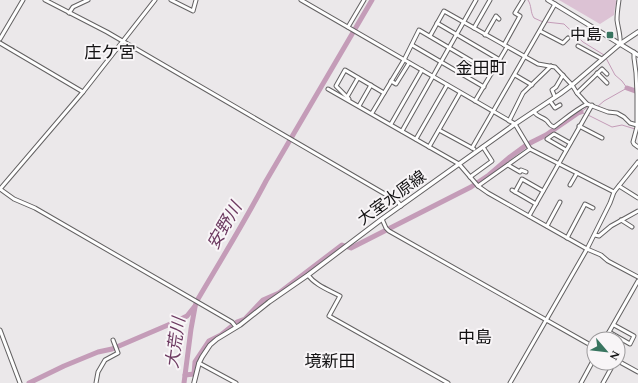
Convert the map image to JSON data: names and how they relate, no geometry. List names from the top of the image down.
{
  "streets": {
    "main road": ["大室水原線"]
  },
  "districts": [
    "庄ケ宮",
    "金田町",
    "中島",
    "境新田"
  ],
  "water": ["安野川", "大荒川"],
  "places": {
    "transit": ["中島"]
  },
  "north": "bottom right"
}
